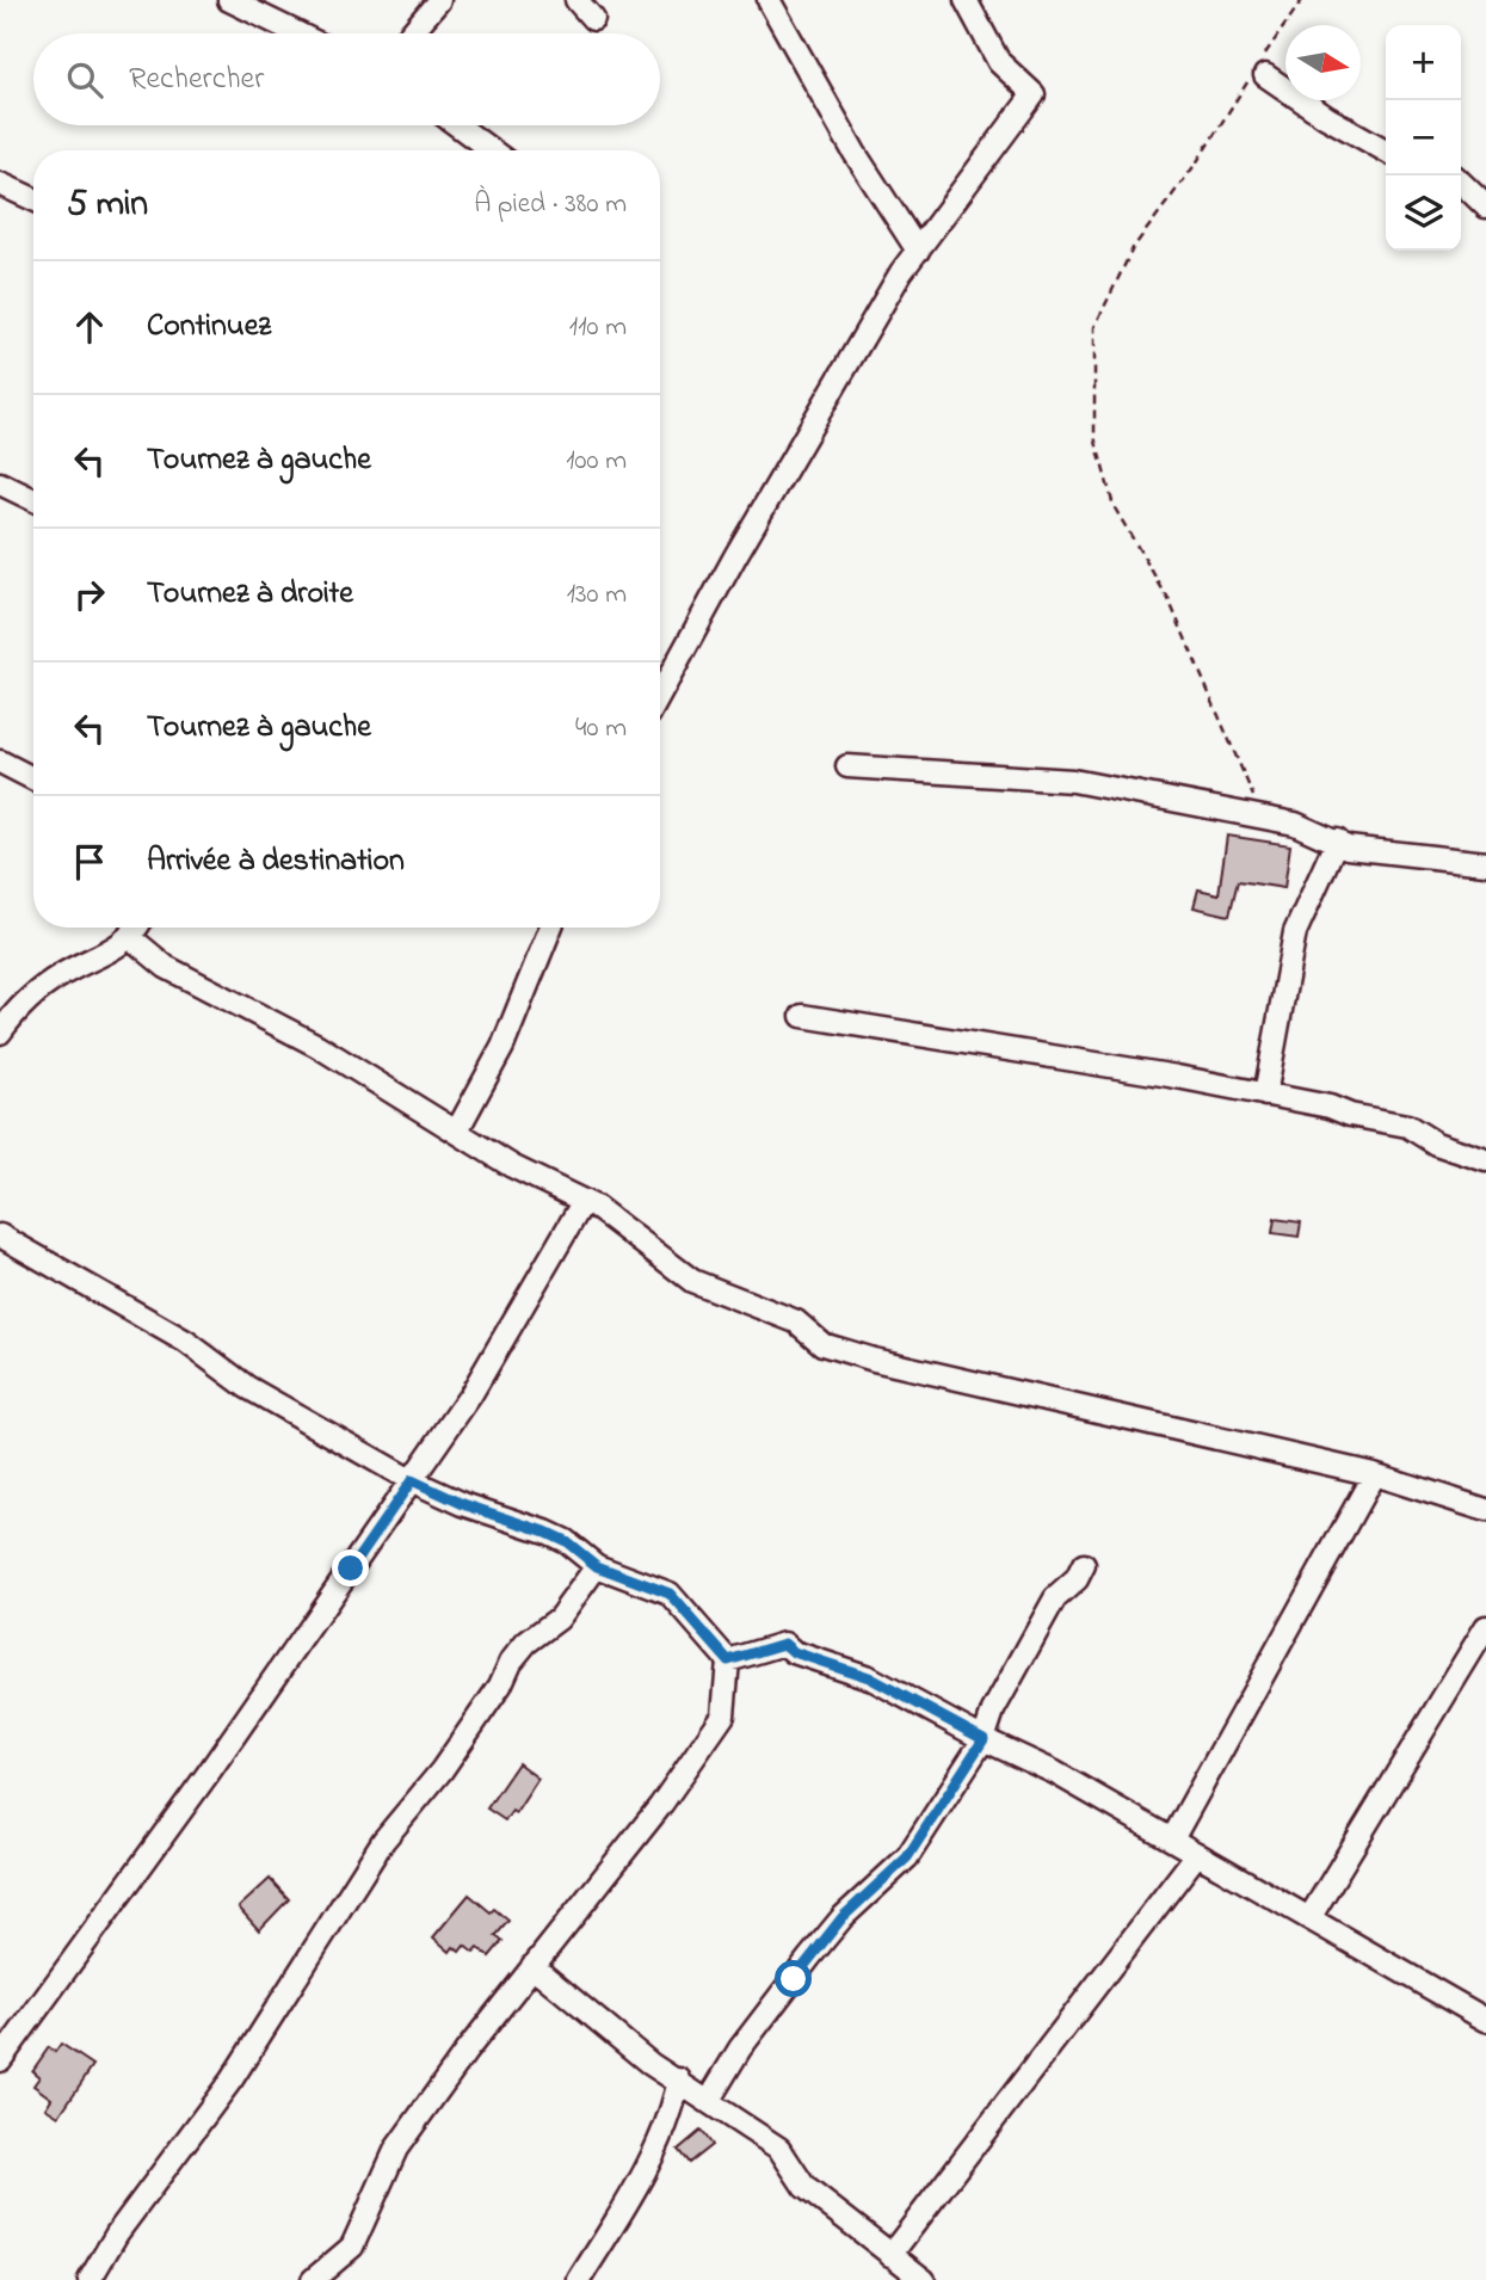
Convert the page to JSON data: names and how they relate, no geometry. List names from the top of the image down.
{
  "north": "right",
  "page": {
    "map_buttons": ["+", "−"],
    "search": "Rechercher",
    "heading": ["5 min", "À pied · 380 m"],
    "list": [
      ["Continuez", "110 m"],
      ["Tournez à gauche", "100 m"],
      ["Tournez à droite", "130 m"],
      ["Tournez à gauche", "40 m"],
      "Arrivée à destination"
    ]
  }
}
